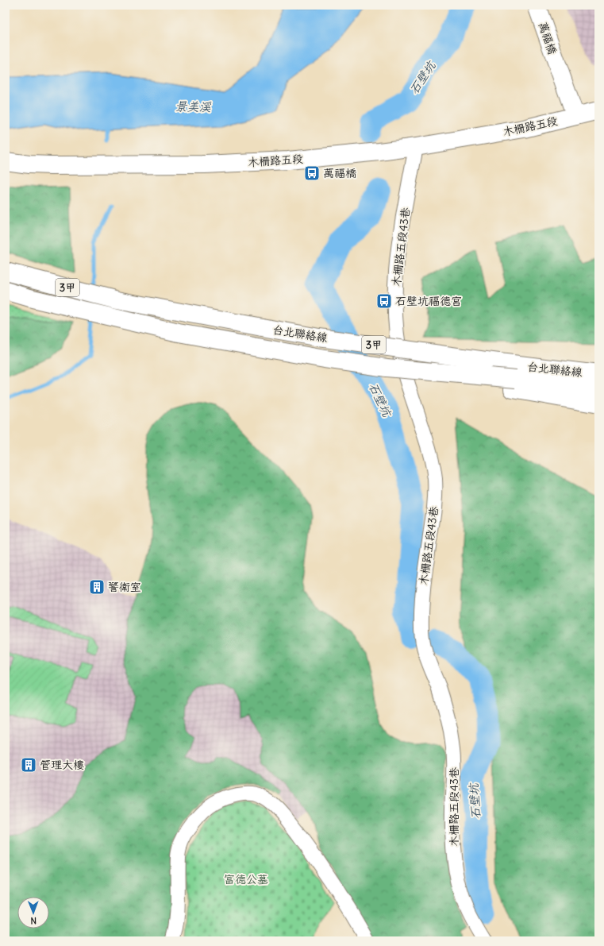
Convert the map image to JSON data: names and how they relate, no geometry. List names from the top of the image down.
{
  "streets": {
    "main road": [
      "萬福橋",
      "木柵路五段",
      "3甲",
      "台北聯絡線"
    ],
    "street": ["木柵路五段43巷"]
  },
  "crossings": [
    ["萬福橋", "木柵路五段"],
    ["木柵路五段", "木柵路五段43巷"]
  ],
  "water": ["石壁坑", "景美溪"],
  "parks": ["富德公墓"],
  "places": {
    "bus stop": ["萬福橋", "石壁坑福德宮"],
    "building": ["警衛室", "管理大樓"]
  },
  "north": "bottom"
}
